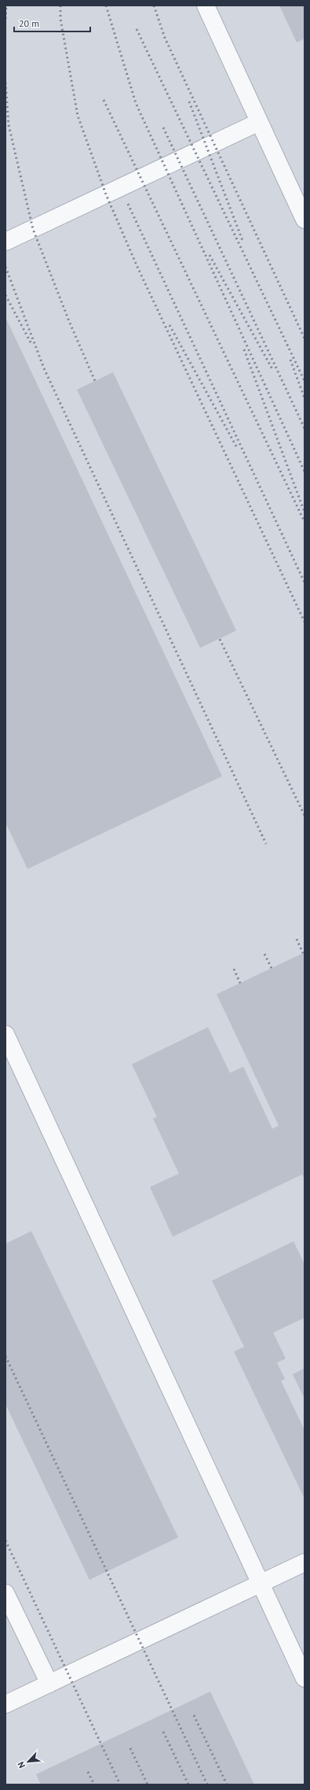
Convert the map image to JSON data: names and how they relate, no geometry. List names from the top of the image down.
{
  "scale_bar": "20 m",
  "north": "bottom left"
}
